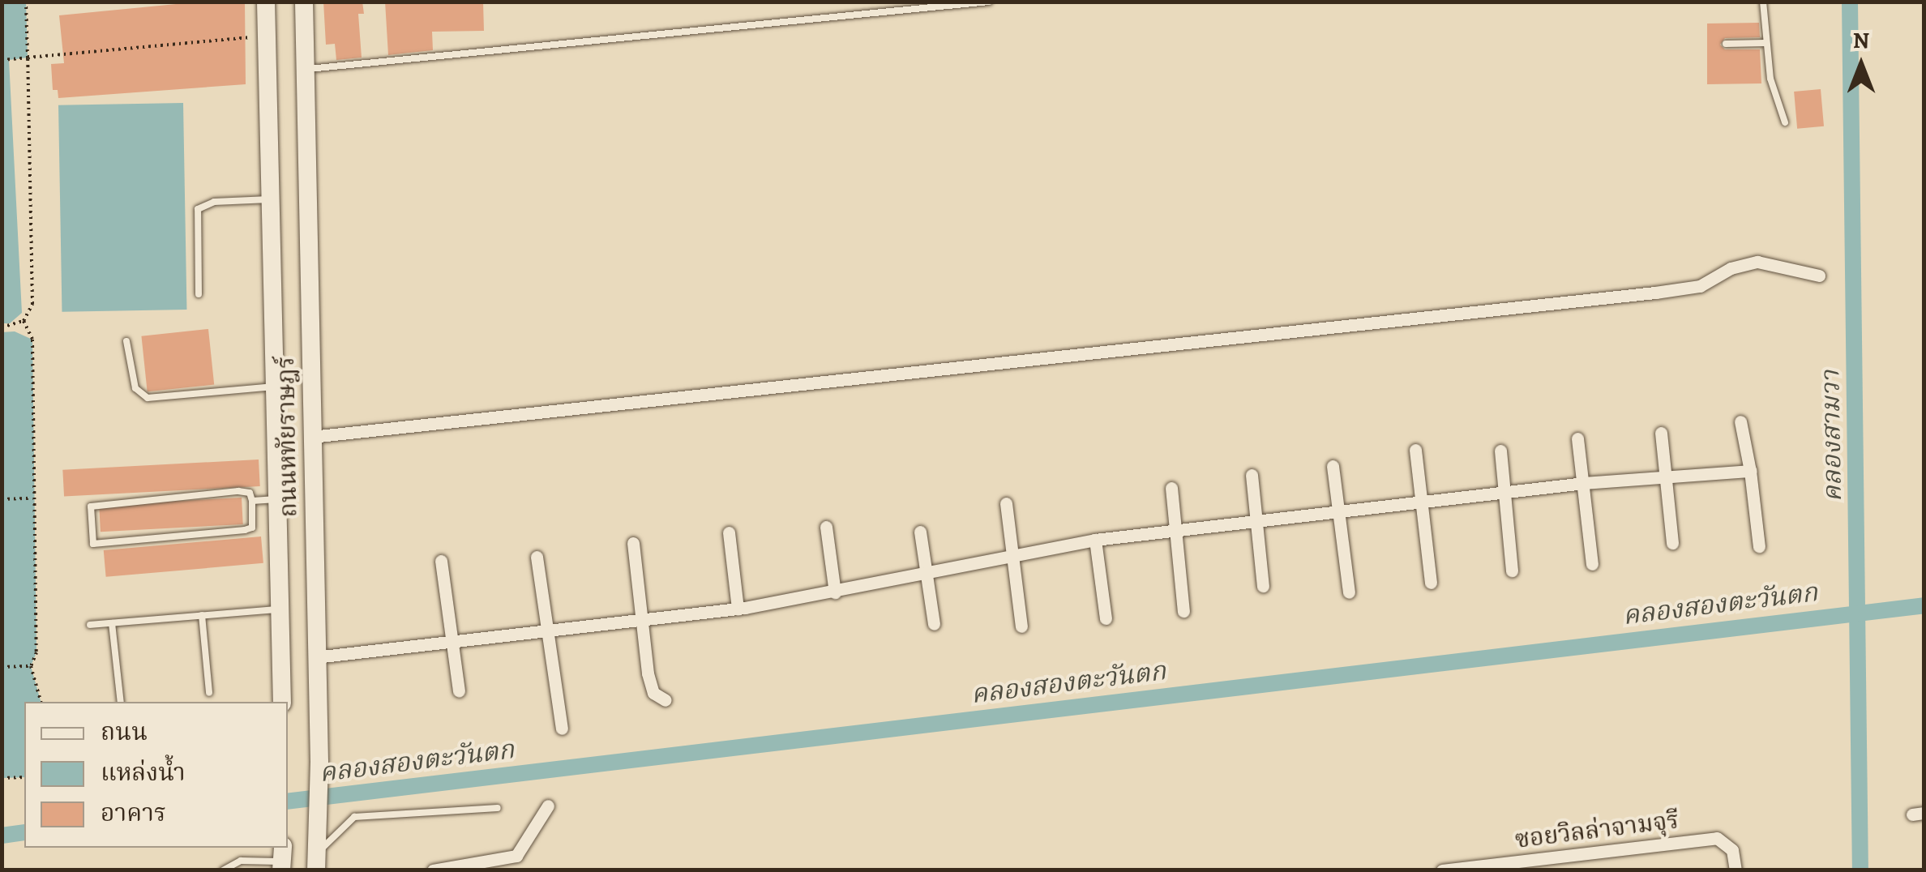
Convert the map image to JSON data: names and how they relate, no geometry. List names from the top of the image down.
{
  "streets": {
    "main road": ["ถนนหทัยราษฎร์"],
    "street": ["ซอยวิลล่าจามจุรี"]
  },
  "water": ["คลองสามวา", "คลองสองตะวันตก"],
  "legend": ["ถนน", "แหล่งน้ำ", "อาคาร"],
  "north": "top"
}
